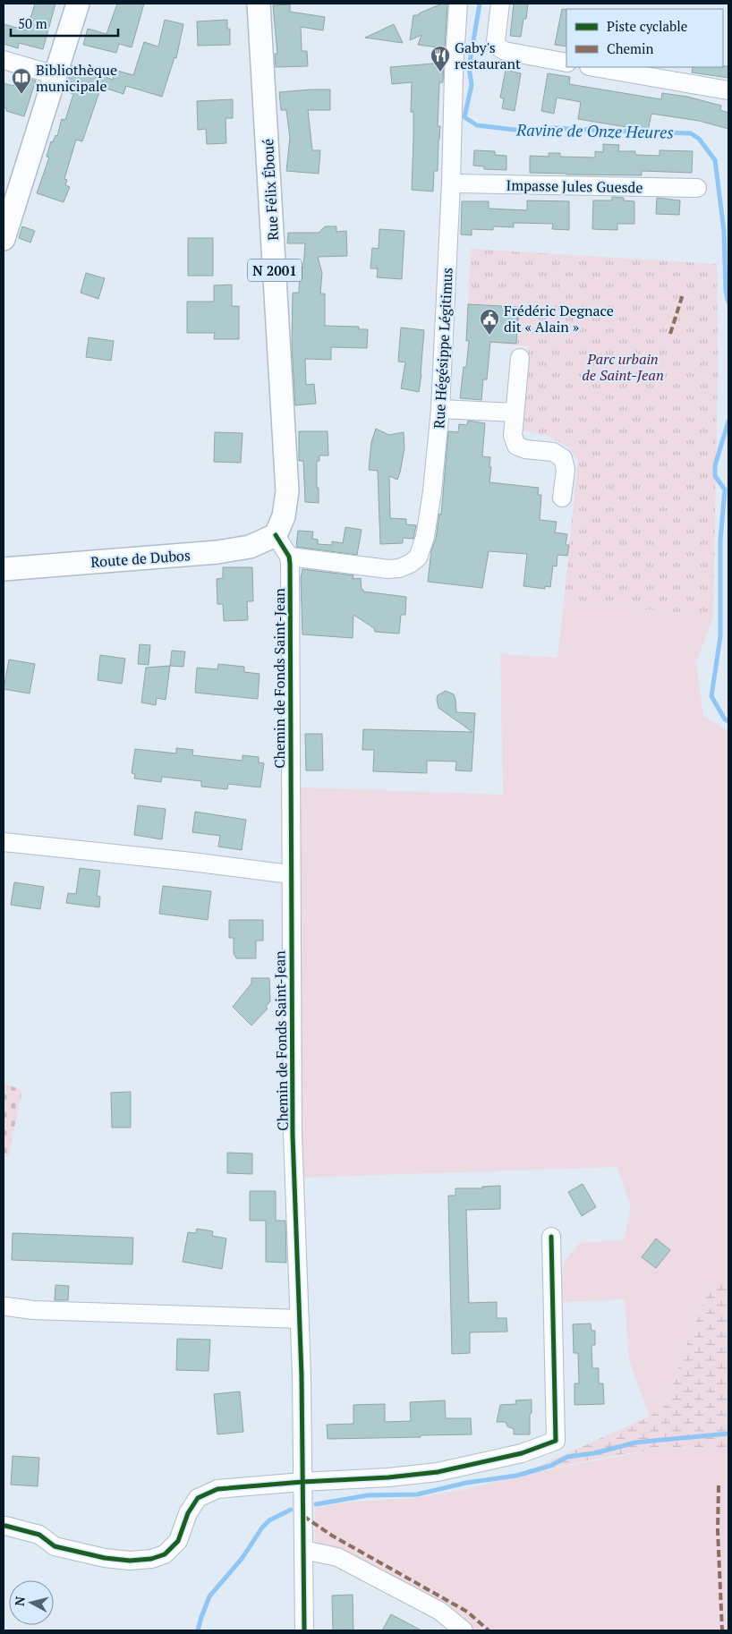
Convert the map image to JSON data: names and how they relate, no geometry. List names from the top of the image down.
{
  "streets": {
    "main road": ["Rue Félix Éboué", "N 2001", "Route de Dubos"],
    "street": ["Impasse Jules Guesde", "Rue Hégésippe Légitimus", "Chemin de Fonds Saint-Jean"]
  },
  "crossings": [
    ["Impasse Jules Guesde", "Rue Hégésippe Légitimus"],
    ["Rue Félix Éboué", "Route de Dubos"],
    ["Rue Hégésippe Légitimus", "Chemin de Fonds Saint-Jean"]
  ],
  "water": ["Ravine de Onze Heures"],
  "parks": ["Parc urbain de Saint-Jean"],
  "places": {
    "restaurant": ["Gaby's restaurant"],
    "library": ["Bibliothèque municipale"],
    "public building": ["Frédéric Degnace dit « Alain »"]
  },
  "legend": ["Piste cyclable", "Chemin"],
  "scale_bar": "50 m",
  "north": "left"
}
